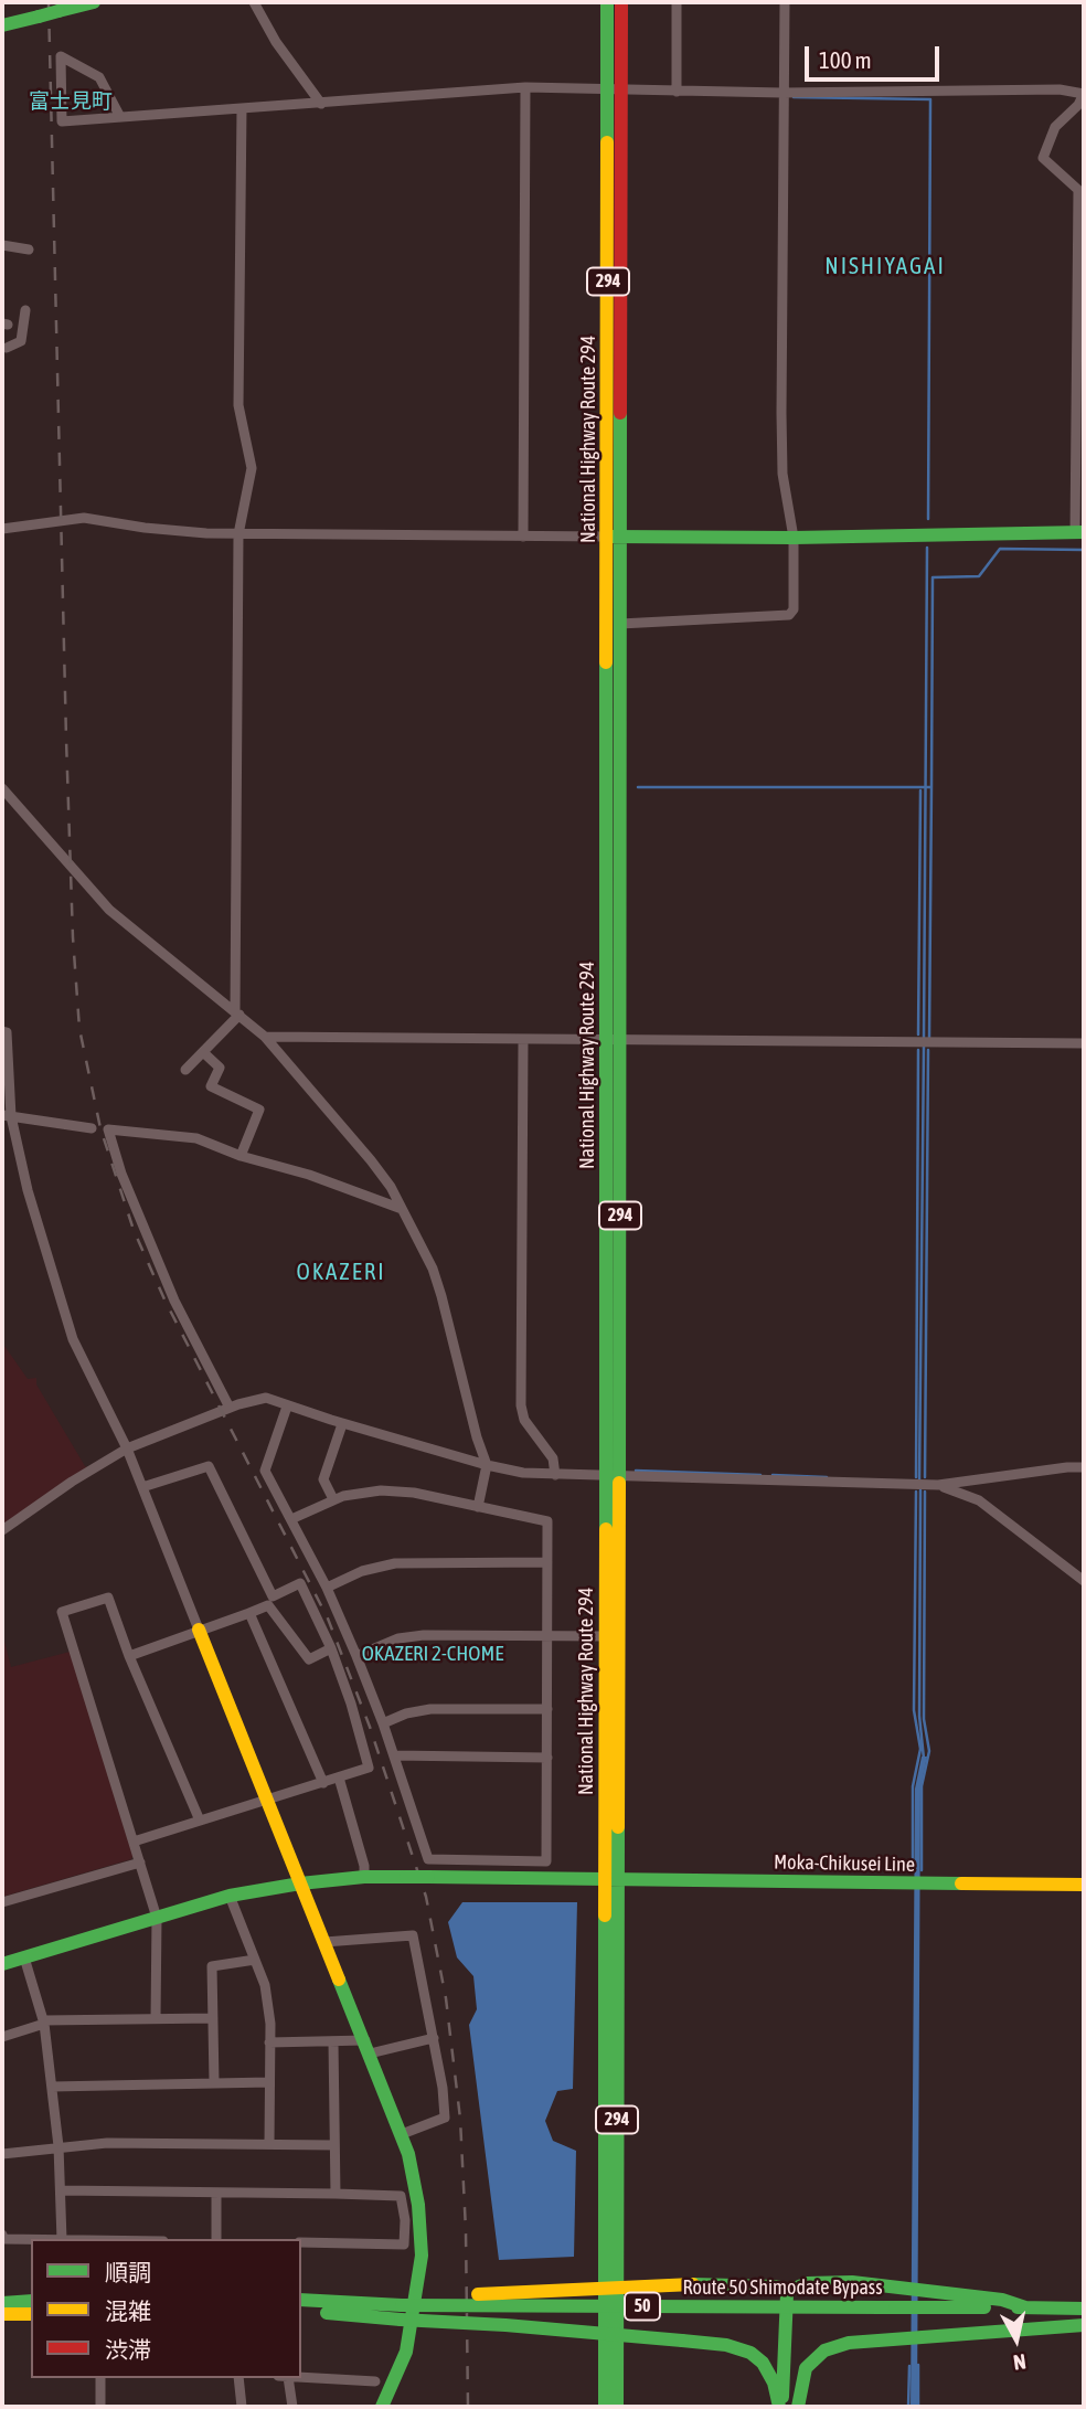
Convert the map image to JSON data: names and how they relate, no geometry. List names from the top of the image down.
{
  "streets": {
    "main road": [
      "294",
      "National Highway Route 294",
      "Moka-Chikusei Line",
      "Route 50 Shimodate Bypass",
      "50"
    ]
  },
  "crossings": [
    ["National Highway Route 294", "Moka-Chikusei Line"]
  ],
  "districts": [
    "富士見町",
    "NISHIYAGAI",
    "OKAZERI",
    "OKAZERI 2-CHOME"
  ],
  "legend": ["順調", "混雑", "渋滞"],
  "scale_bar": "100 m",
  "north": "bottom"
}
